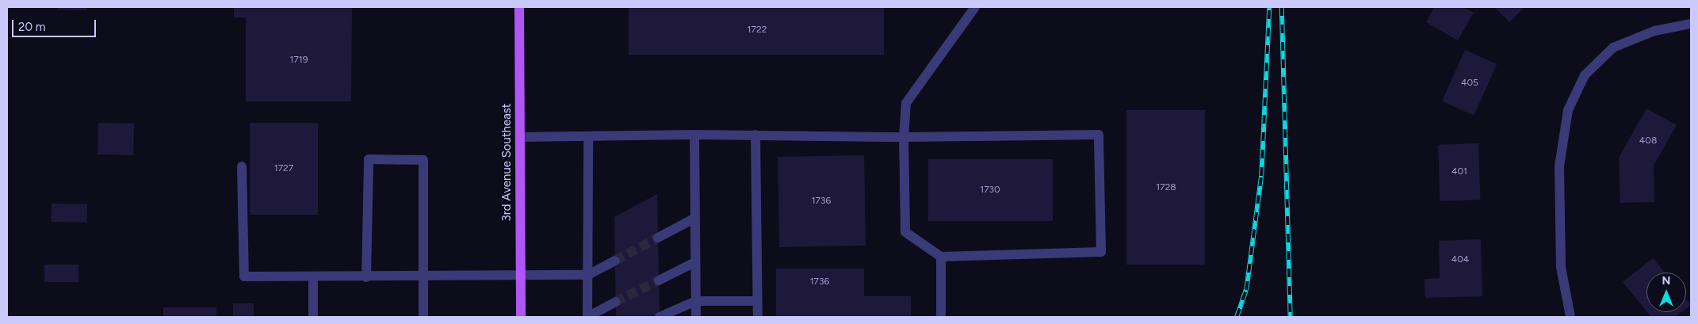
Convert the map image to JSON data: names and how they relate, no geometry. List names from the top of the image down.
{
  "streets": {
    "main road": ["3rd Avenue Southeast"]
  },
  "house_numbers": [
    "1722",
    "1719",
    "405",
    "408",
    "1727",
    "401",
    "1728",
    "1730",
    "1736",
    "404",
    "1736"
  ],
  "scale_bar": "20 m",
  "north": "top"
}
